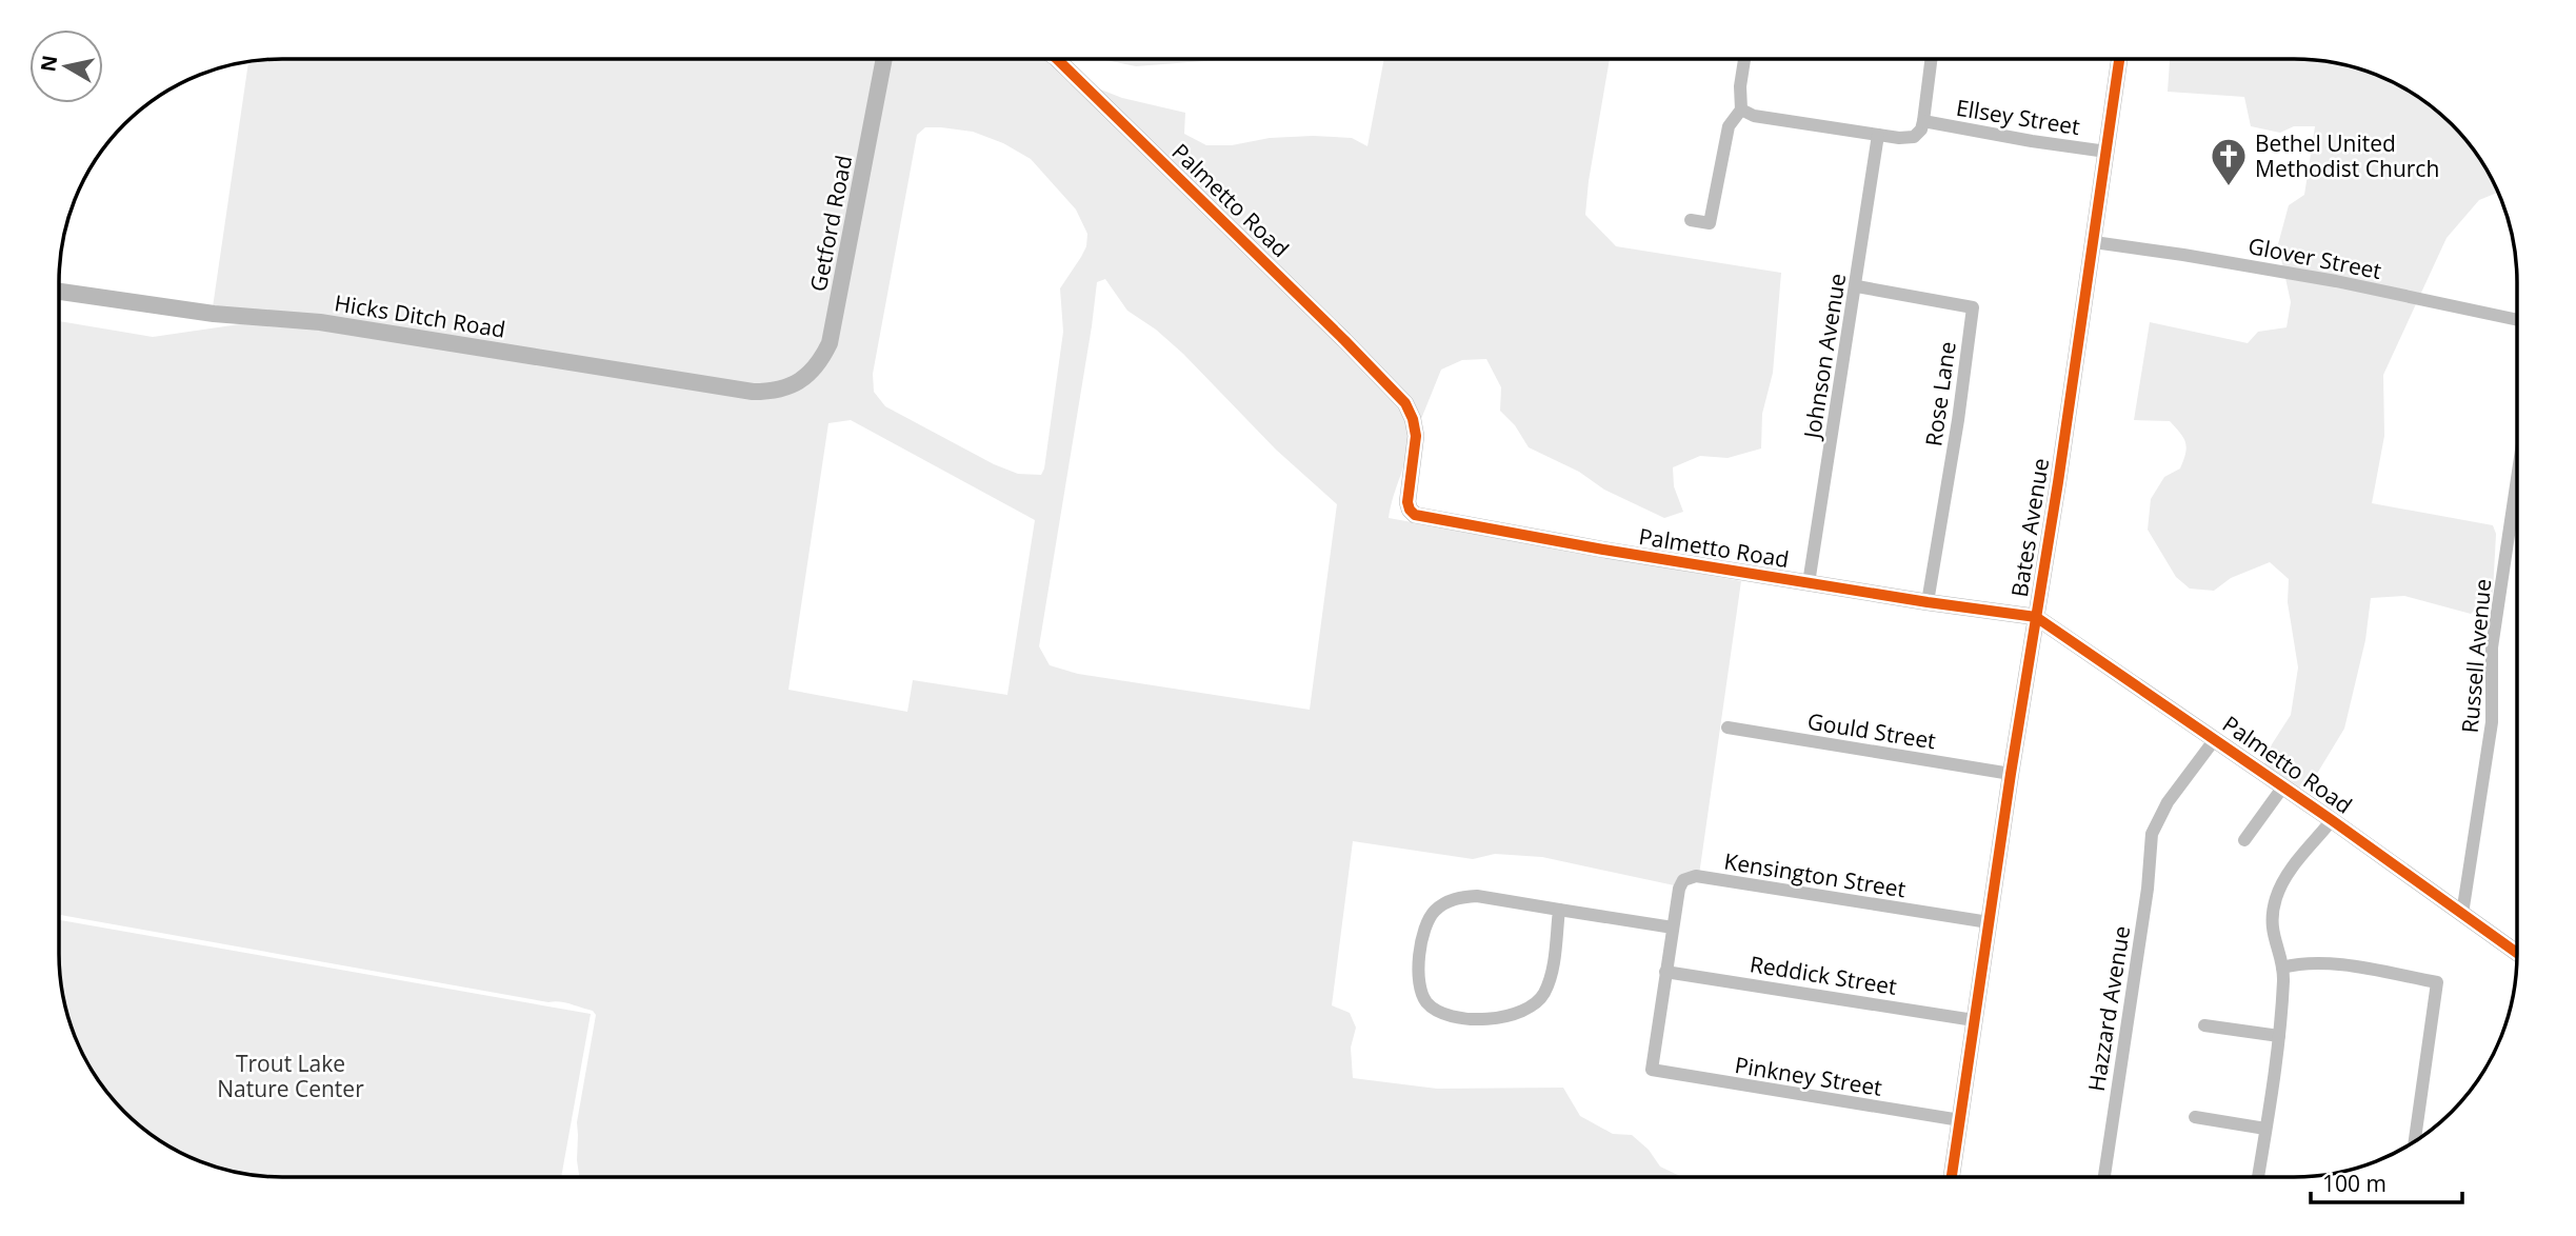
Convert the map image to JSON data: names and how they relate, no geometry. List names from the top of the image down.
{
  "streets": {
    "street": [
      "Ellsey Street",
      "Palmetto Road",
      "Getford Road",
      "Glover Street",
      "Hicks Ditch Road",
      "Johnson Avenue",
      "Rose Lane",
      "Bates Avenue",
      "Russell Avenue",
      "Gould Street",
      "Kensington Street",
      "Reddick Street",
      "Hazzard Avenue",
      "Pinkney Street"
    ]
  },
  "crossings": [
    ["Ellsey Street", "Bates Avenue"],
    ["Palmetto Road", "Johnson Avenue"],
    ["Palmetto Road", "Rose Lane"],
    ["Palmetto Road", "Bates Avenue"],
    ["Palmetto Road", "Russell Avenue"],
    ["Palmetto Road", "Hazzard Avenue"],
    ["Getford Road", "Hicks Ditch Road"],
    ["Glover Street", "Bates Avenue"],
    ["Johnson Avenue", "Rose Lane"],
    ["Bates Avenue", "Gould Street"],
    ["Bates Avenue", "Kensington Street"],
    ["Bates Avenue", "Reddick Street"],
    ["Bates Avenue", "Pinkney Street"],
    ["Kensington Street", "Reddick Street"],
    ["Kensington Street", "Pinkney Street"]
  ],
  "parks": ["Trout Lake Nature Center"],
  "places": {
    "church": ["Bethel United Methodist Church"]
  },
  "scale_bar": "100 m",
  "north": "left"
}
